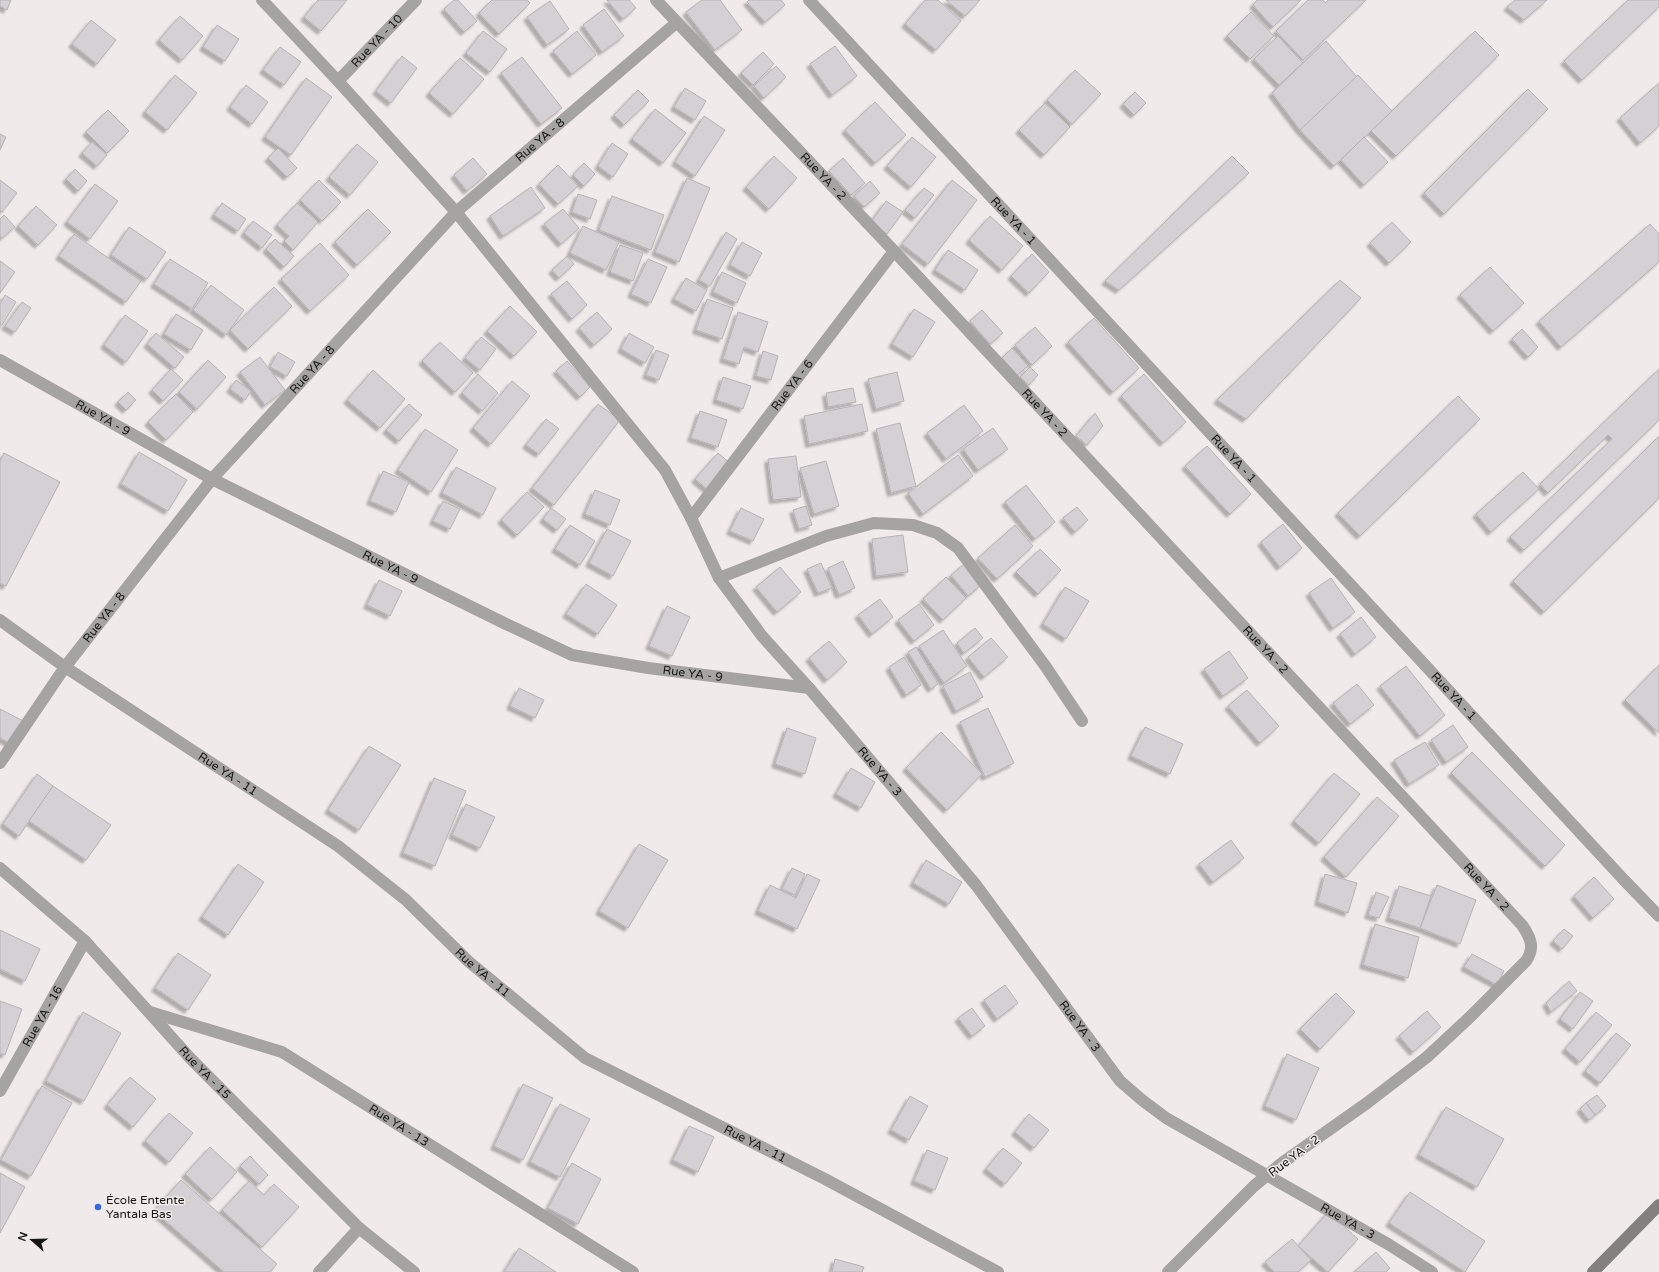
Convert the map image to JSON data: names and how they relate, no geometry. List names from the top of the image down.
{
  "streets": {
    "street": [
      "Rue YA - 10",
      "Rue YA - 8",
      "Rue YA - 2",
      "Rue YA - 1",
      "Rue YA - 6",
      "Rue YA - 9",
      "Rue YA - 3",
      "Rue YA - 11",
      "Rue YA - 16",
      "Rue YA - 15",
      "Rue YA - 13"
    ]
  },
  "crossings": [
    ["Rue YA - 10", "Rue YA - 3"],
    ["Rue YA - 8", "Rue YA - 2"],
    ["Rue YA - 8", "Rue YA - 9"],
    ["Rue YA - 8", "Rue YA - 3"],
    ["Rue YA - 8", "Rue YA - 11"],
    ["Rue YA - 2", "Rue YA - 6"],
    ["Rue YA - 2", "Rue YA - 3"],
    ["Rue YA - 6", "Rue YA - 3"],
    ["Rue YA - 9", "Rue YA - 3"],
    ["Rue YA - 16", "Rue YA - 15"],
    ["Rue YA - 15", "Rue YA - 13"]
  ],
  "places": ["École Entente Yantala Bas"],
  "north": "left"
}
